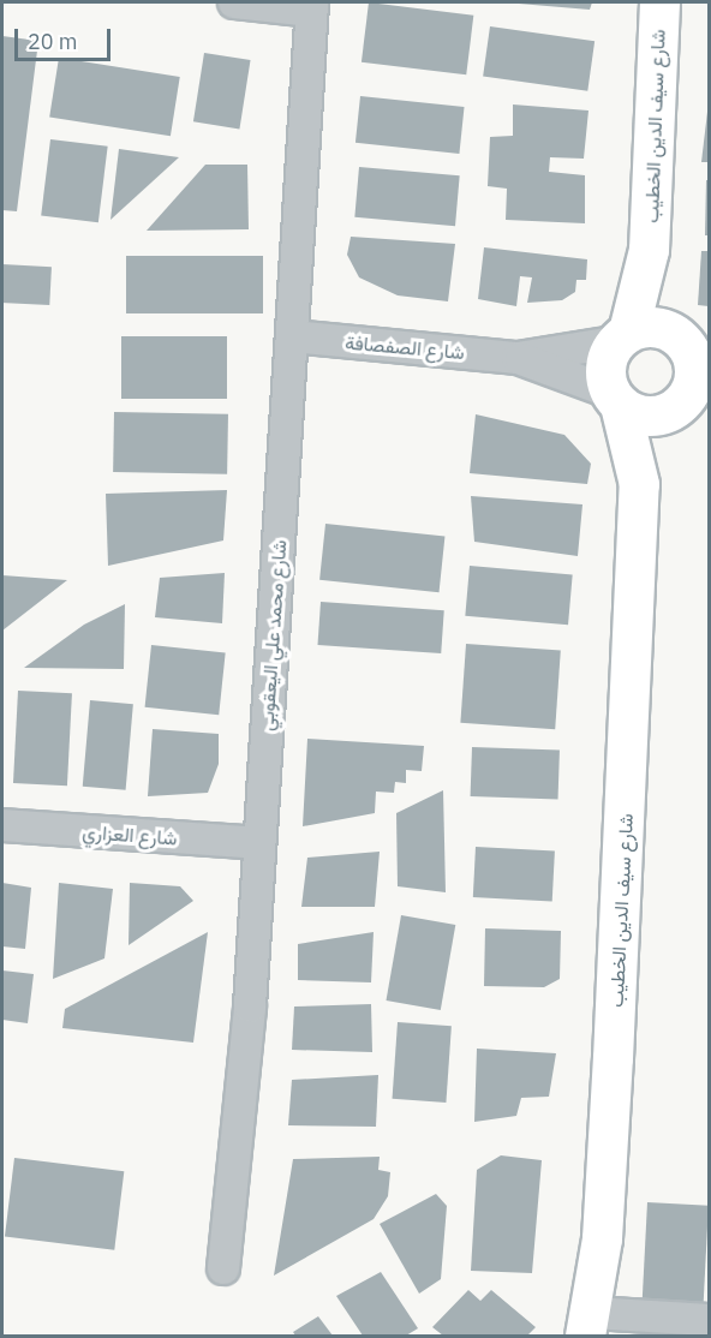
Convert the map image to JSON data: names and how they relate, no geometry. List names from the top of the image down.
{
  "streets": {
    "street": [
      "شارع سيف الدين الخطيب",
      "شارع الصفصافة",
      "شارع محمد علي اليعقوبي",
      "شارع العزاري"
    ]
  },
  "crossings": [
    ["شارع سيف الدين الخطيب", "شارع الصفصافة"],
    ["شارع الصفصافة", "شارع محمد علي اليعقوبي"],
    ["شارع محمد علي اليعقوبي", "شارع العزاري"]
  ],
  "scale_bar": "20 m"
}
